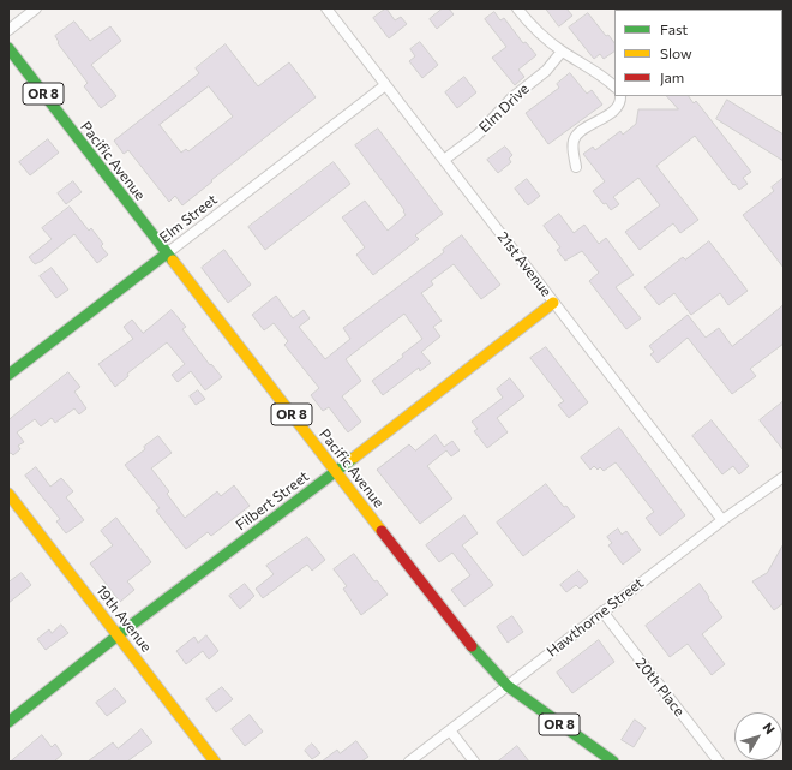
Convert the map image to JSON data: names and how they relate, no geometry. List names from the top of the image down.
{
  "streets": {
    "main road": [
      "OR 8",
      "Pacific Avenue",
      "Elm Street",
      "Filbert Street",
      "19th Avenue"
    ],
    "street": [
      "Elm Drive",
      "21st Avenue",
      "Hawthorne Street",
      "20th Place"
    ]
  },
  "crossings": [
    ["Elm Drive", "21st Avenue"],
    ["Pacific Avenue", "Elm Street"],
    ["Pacific Avenue", "Filbert Street"],
    ["Pacific Avenue", "Hawthorne Street"],
    ["Elm Street", "21st Avenue"],
    ["21st Avenue", "Filbert Street"],
    ["21st Avenue", "Hawthorne Street"],
    ["Filbert Street", "19th Avenue"],
    ["Hawthorne Street", "20th Place"]
  ],
  "legend": ["Fast", "Slow", "Jam"],
  "north": "top right"
}
